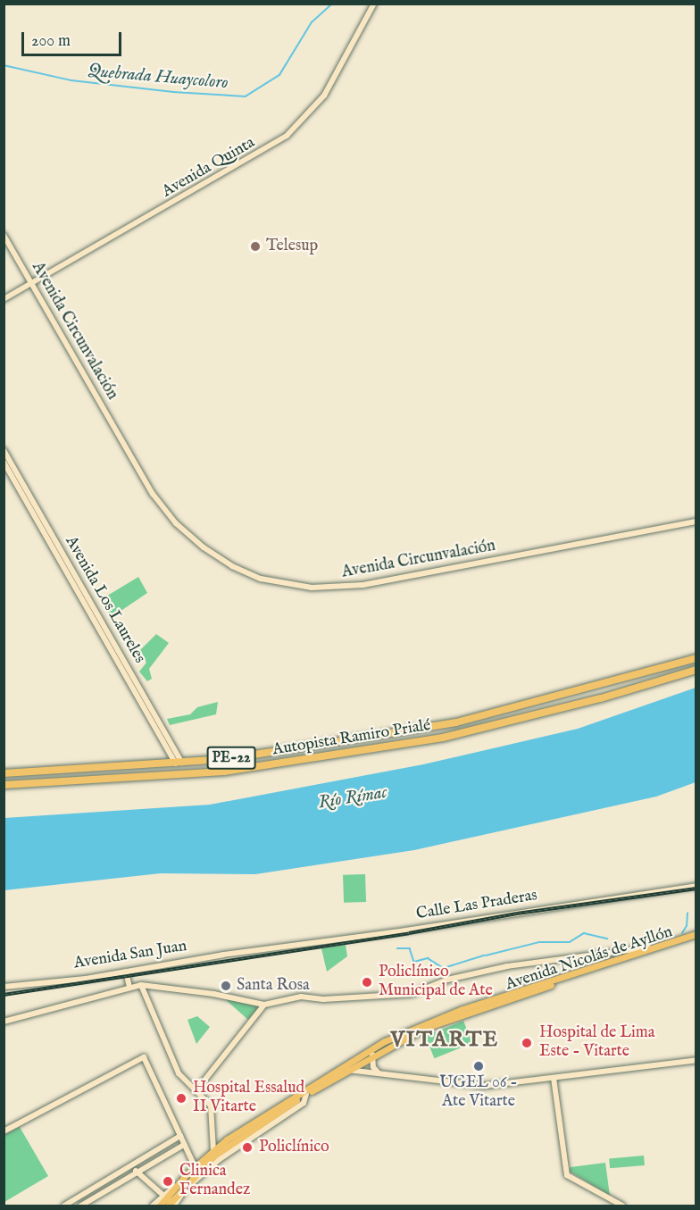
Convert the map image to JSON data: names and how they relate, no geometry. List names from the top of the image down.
{
  "streets": {
    "highway": ["Autopista Ramiro Prialé", "PE-22"],
    "main road": ["Avenida Nicolás de Ayllón"],
    "street": [
      "Avenida Quinta",
      "Avenida Circunvalación",
      "Avenida Los Laureles",
      "Calle Las Praderas",
      "Avenida San Juan"
    ]
  },
  "crossings": [
    ["Avenida Quinta", "Avenida Circunvalación"],
    ["Avenida Los Laureles", "Autopista Ramiro Prialé"],
    ["Calle Las Praderas", "Avenida San Juan"]
  ],
  "districts": ["VITARTE"],
  "water": ["Quebrada Huaycoloro", "Río Rímac"],
  "places": [
    "Telesup",
    "Policlínico Municipal de Ate",
    "Santa Rosa",
    "Hospital de Lima Este - Vitarte",
    "UGEL 06 - Ate Vitarte",
    "Hospital Essalud II Vitarte",
    "Policlínico",
    "Clinica Fernandez"
  ],
  "scale_bar": "200 m"
}
